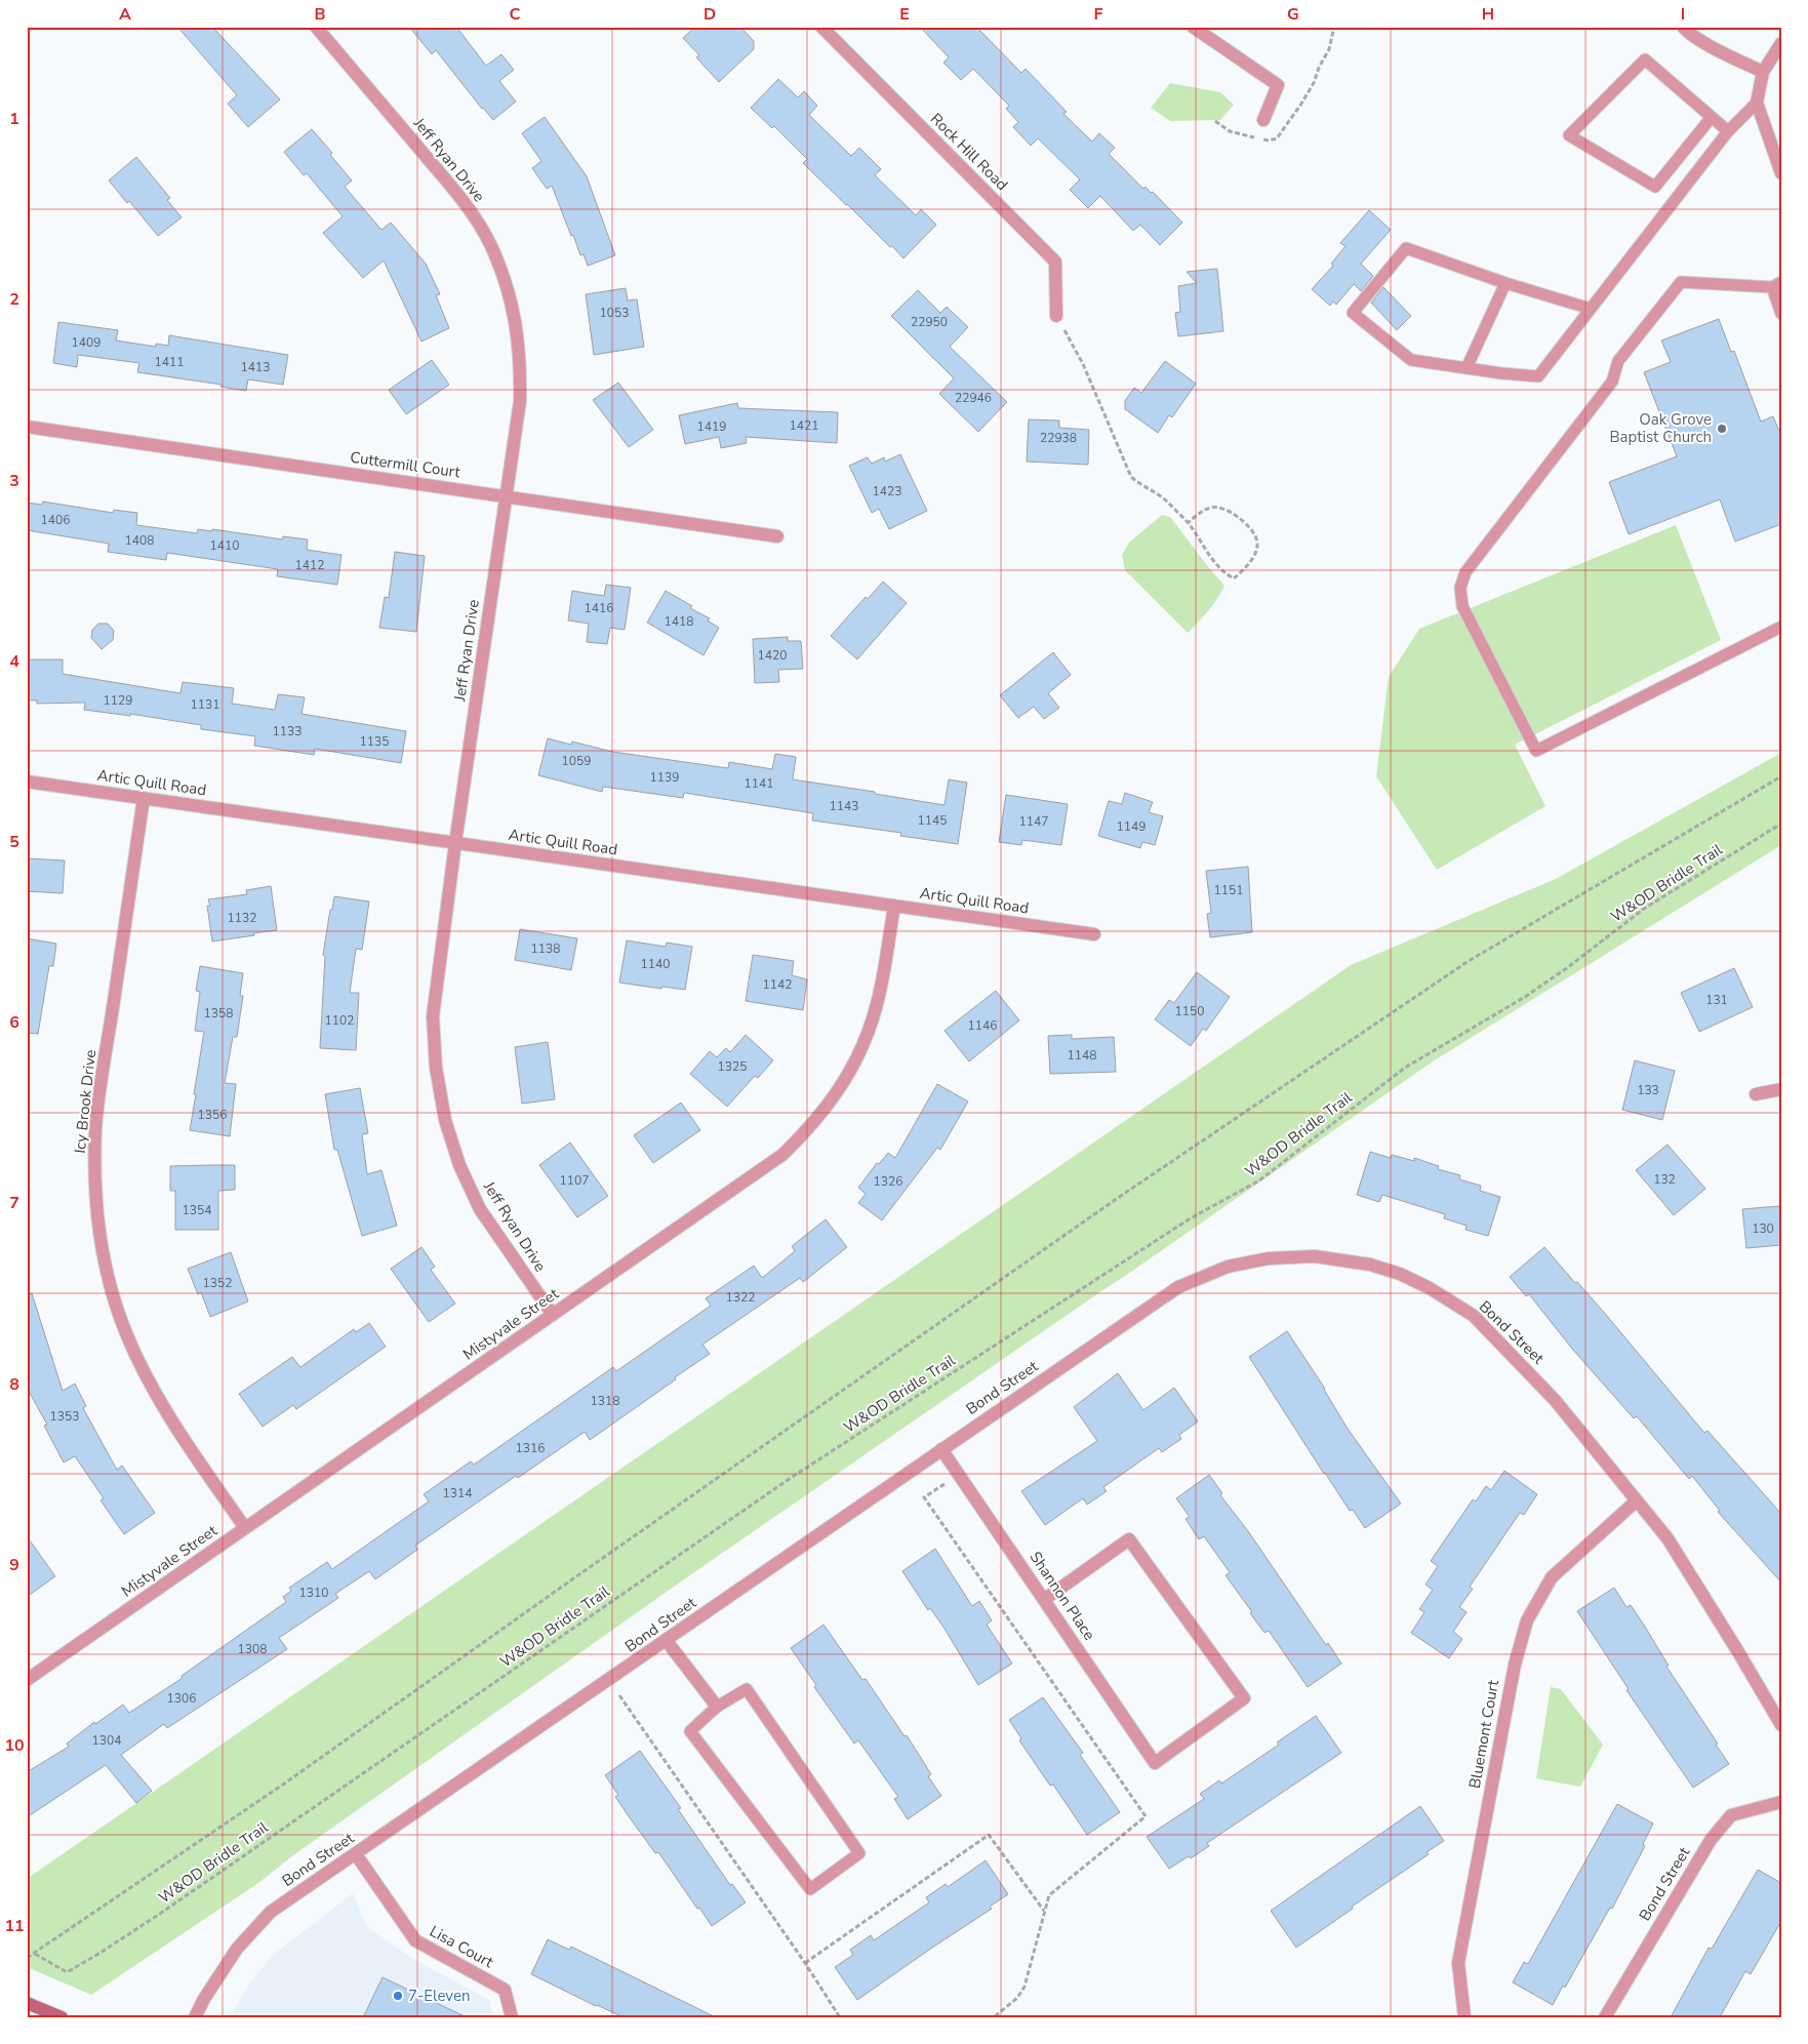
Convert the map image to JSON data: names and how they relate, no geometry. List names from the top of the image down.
{
  "streets": {
    "street": [
      "Rock Hill Road",
      "Jeff Ryan Drive",
      "Cuttermill Court",
      "Artic Quill Road",
      "Icy Brook Drive",
      "Mistyvale Street",
      "Bond Street",
      "Shannon Place",
      "Bluemont Court",
      "Lisa Court"
    ],
    "path": ["W&OD Bridle Trail"]
  },
  "crossings": [
    ["Jeff Ryan Drive", "Cuttermill Court"],
    ["Jeff Ryan Drive", "Artic Quill Road"],
    ["Jeff Ryan Drive", "Mistyvale Street"],
    ["Artic Quill Road", "Icy Brook Drive"],
    ["Artic Quill Road", "Mistyvale Street"],
    ["Icy Brook Drive", "Mistyvale Street"],
    ["Bond Street", "Shannon Place"],
    ["Bond Street", "Bluemont Court"],
    ["Bond Street", "Lisa Court"]
  ],
  "places": ["Oak Grove Baptist Church", "7-Eleven"],
  "house_numbers": [
    "1053",
    "22950",
    "1409",
    "1411",
    "1413",
    "22946",
    "1421",
    "1419",
    "22938",
    "1423",
    "1406",
    "1408",
    "1410",
    "1412",
    "1416",
    "1418",
    "1420",
    "1129",
    "1131",
    "1133",
    "1135",
    "1059",
    "1139",
    "1141",
    "1143",
    "1145",
    "1147",
    "1149",
    "1151",
    "1132",
    "1138",
    "1140",
    "1142",
    "131",
    "1150",
    "1358",
    "1102",
    "1146",
    "1148",
    "1325",
    "133",
    "1356",
    "132",
    "1107",
    "1326",
    "1354",
    "130",
    "1352",
    "1322",
    "1318",
    "1353",
    "1316",
    "1314",
    "1310",
    "1308",
    "1306",
    "1304"
  ],
  "grid": {
    "columns": [
      "A",
      "B",
      "C",
      "D",
      "E",
      "F",
      "G",
      "H",
      "I"
    ],
    "rows": [
      "1",
      "2",
      "3",
      "4",
      "5",
      "6",
      "7",
      "8",
      "9",
      "10",
      "11"
    ]
  }
}
